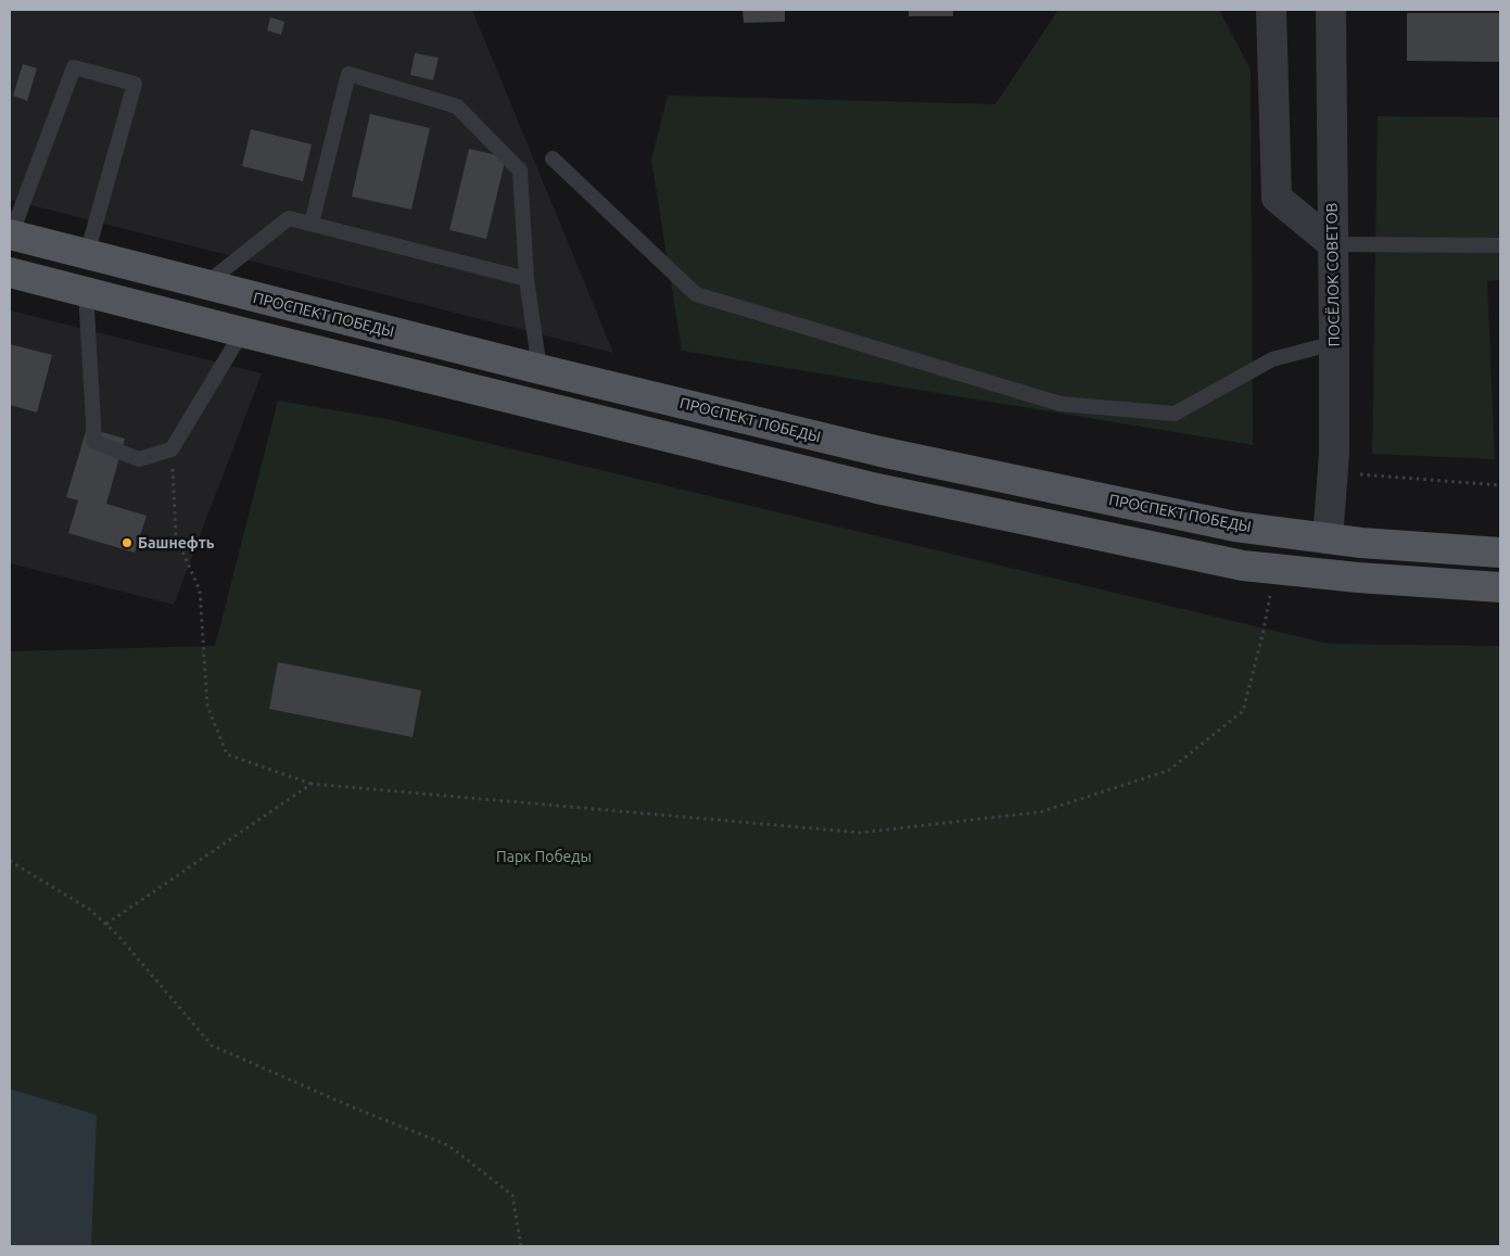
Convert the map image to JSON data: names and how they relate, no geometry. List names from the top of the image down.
{
  "streets": {
    "main road": ["ПРОСПЕКТ ПОБЕДЫ"],
    "street": ["ПОСЁЛОК СОВЕТОВ"]
  },
  "crossings": [
    ["ПОСЁЛОК СОВЕТОВ", "ПРОСПЕКТ ПОБЕДЫ"]
  ],
  "parks": ["Парк Победы"],
  "places": ["Башнефть"]
}
